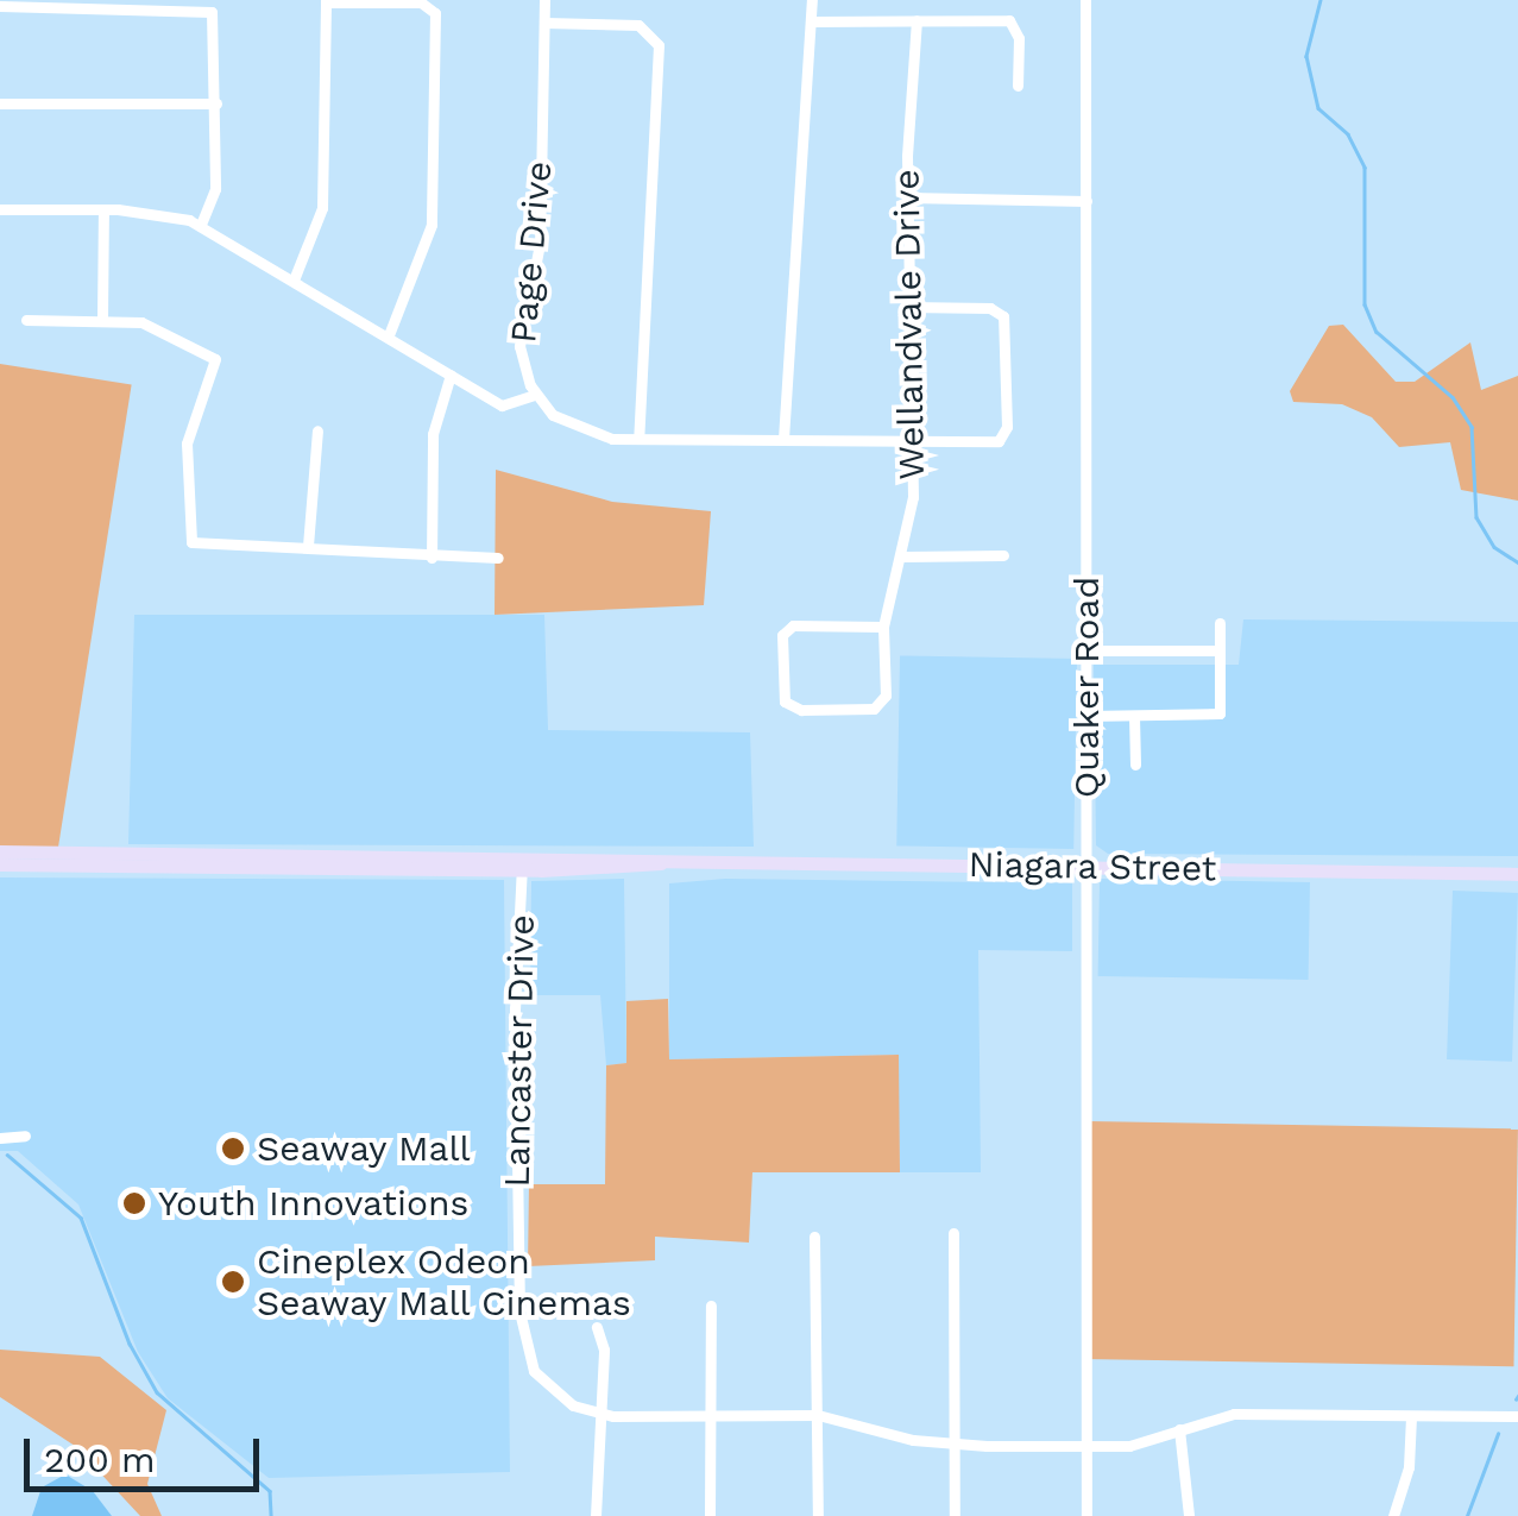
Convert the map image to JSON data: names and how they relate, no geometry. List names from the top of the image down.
{
  "streets": {
    "main road": ["Niagara Street"],
    "street": [
      "Page Drive",
      "Wellandvale Drive",
      "Quaker Road",
      "Lancaster Drive"
    ]
  },
  "crossings": [
    ["Page Drive", "Wellandvale Drive"],
    ["Quaker Road", "Niagara Street"],
    ["Quaker Road", "Lancaster Drive"],
    ["Niagara Street", "Lancaster Drive"]
  ],
  "places": ["Seaway Mall", "Youth Innovations", "Cineplex Odeon Seaway Mall Cinemas"],
  "scale_bar": "200 m"
}
